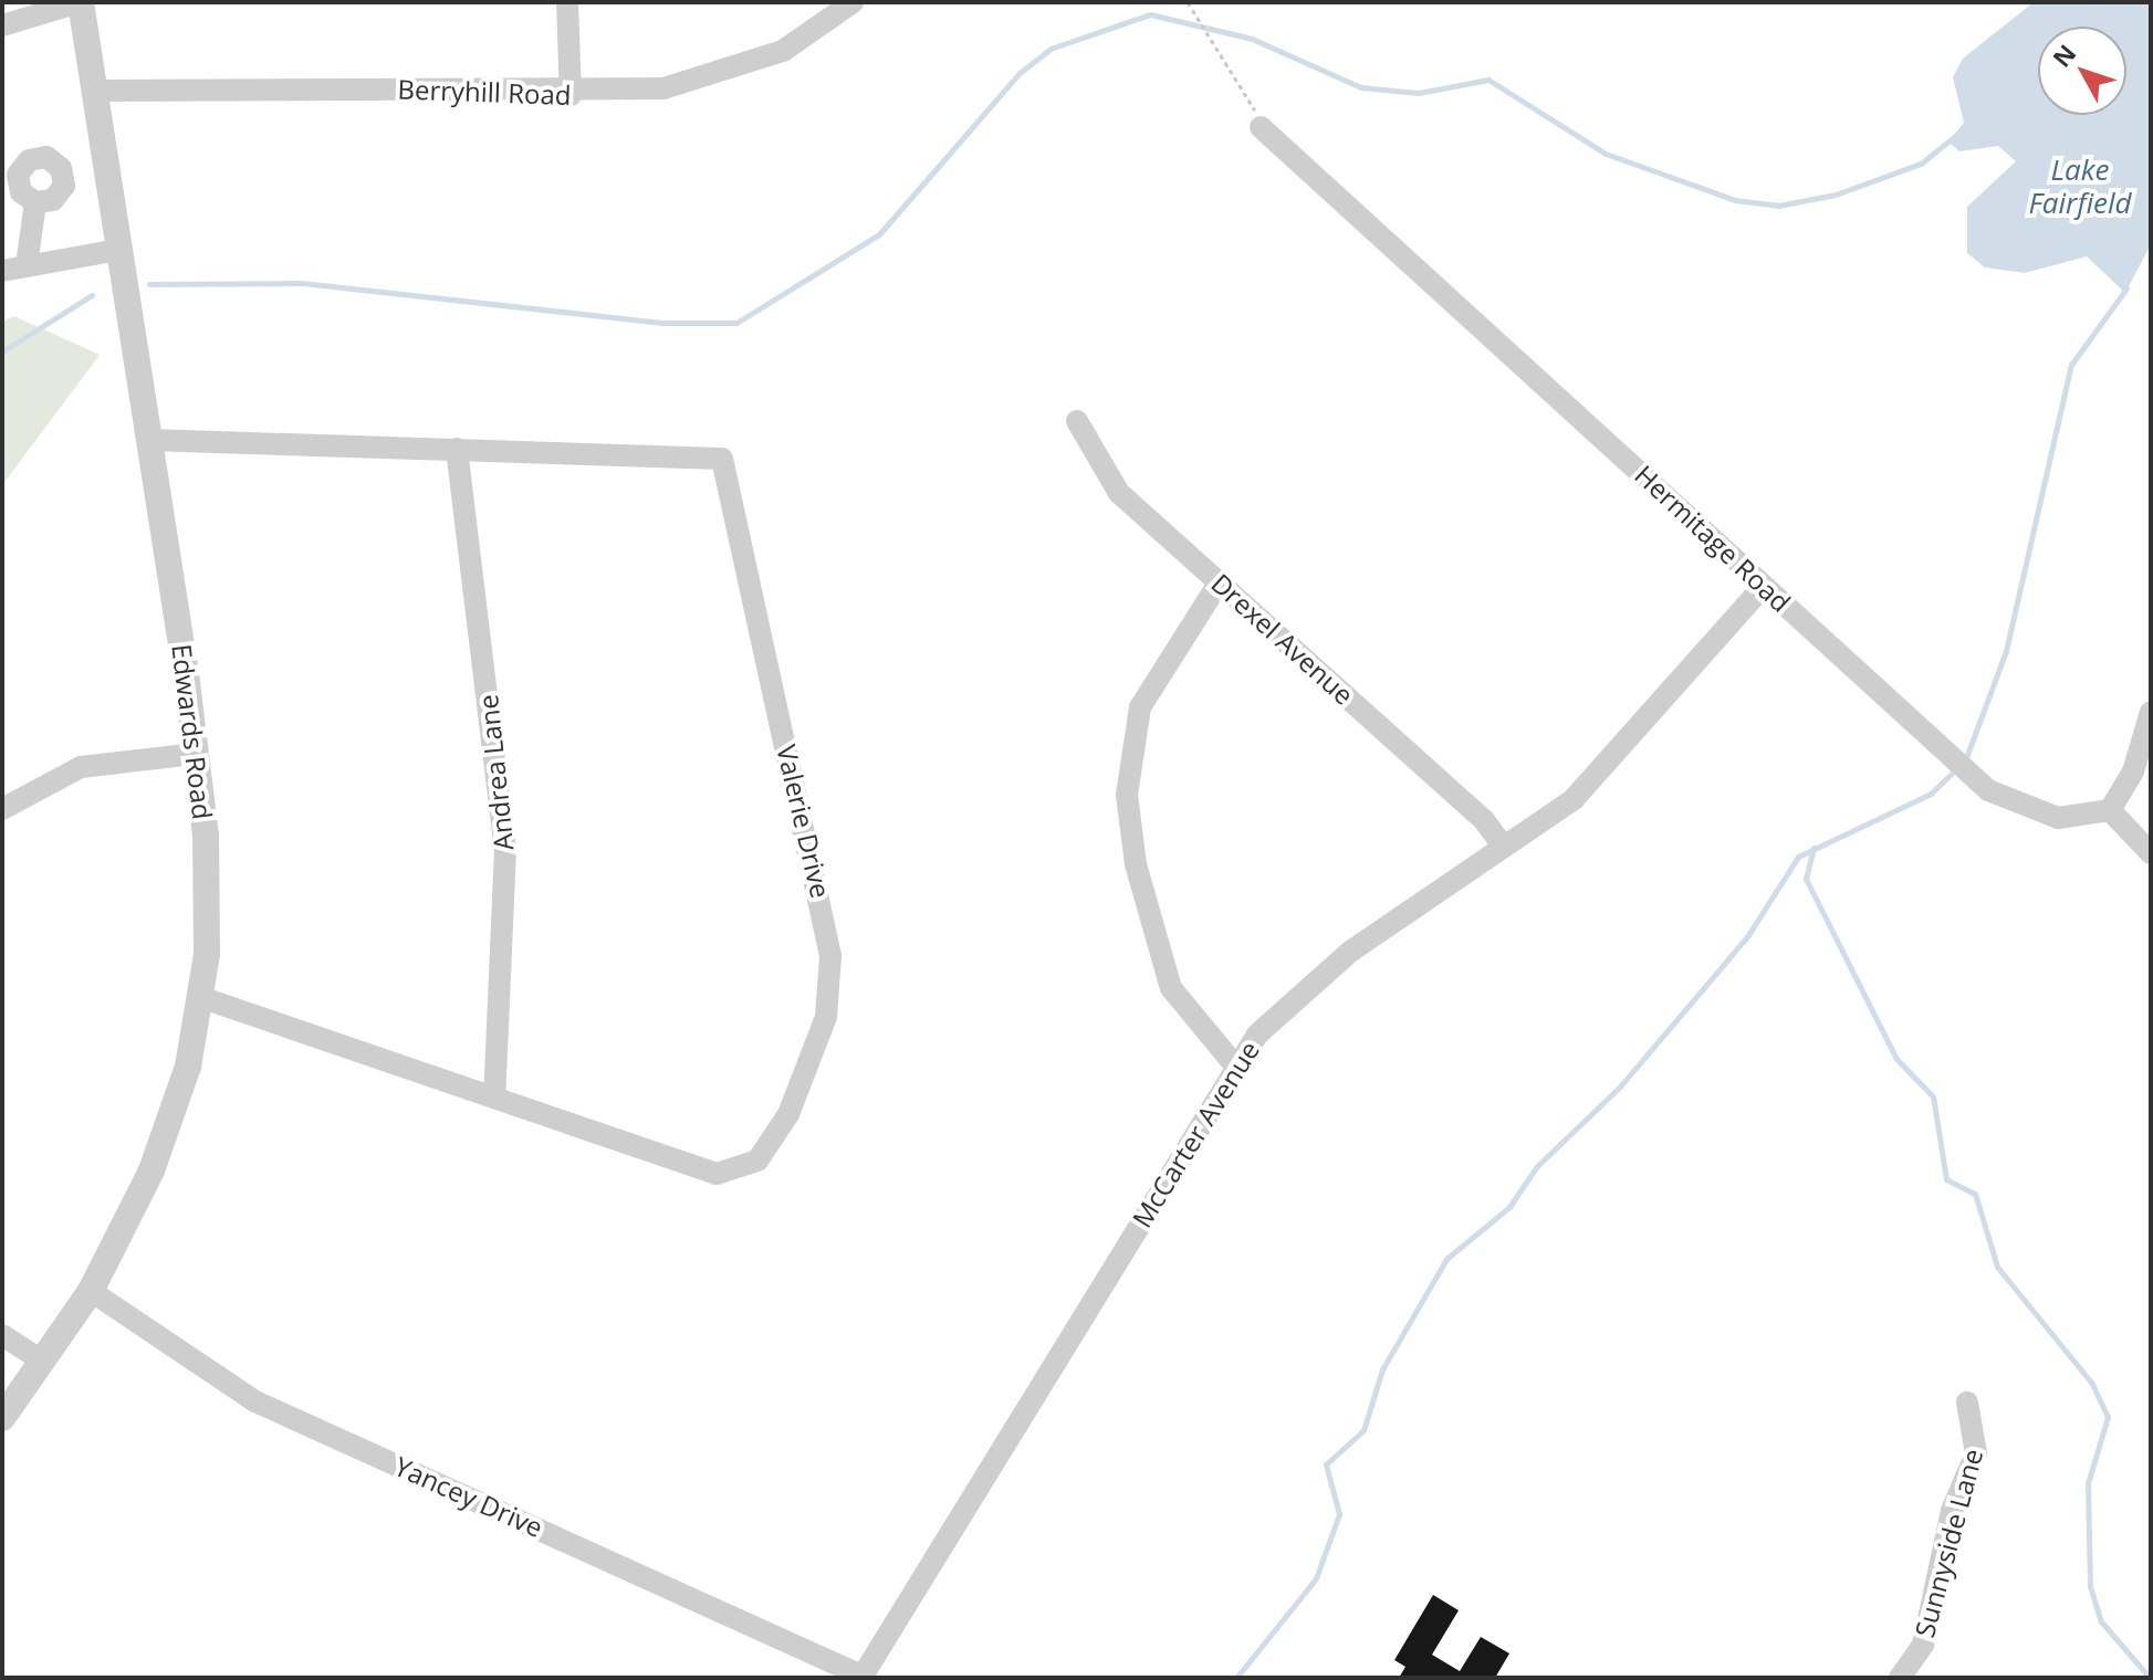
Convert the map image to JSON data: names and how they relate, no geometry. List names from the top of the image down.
{
  "streets": {
    "street": [
      "Berryhill Road",
      "Hermitage Road",
      "Drexel Avenue",
      "Edwards Road",
      "Andrea Lane",
      "Valerie Drive",
      "McCarter Avenue",
      "Yancey Drive",
      "Sunnyside Lane"
    ]
  },
  "crossings": [
    ["Berryhill Road", "Edwards Road"],
    ["Hermitage Road", "McCarter Avenue"],
    ["Drexel Avenue", "McCarter Avenue"],
    ["Edwards Road", "Valerie Drive"],
    ["Edwards Road", "Yancey Drive"],
    ["Andrea Lane", "Valerie Drive"],
    ["McCarter Avenue", "Yancey Drive"]
  ],
  "water": ["Lake Fairfield"],
  "north": "top left"
}
